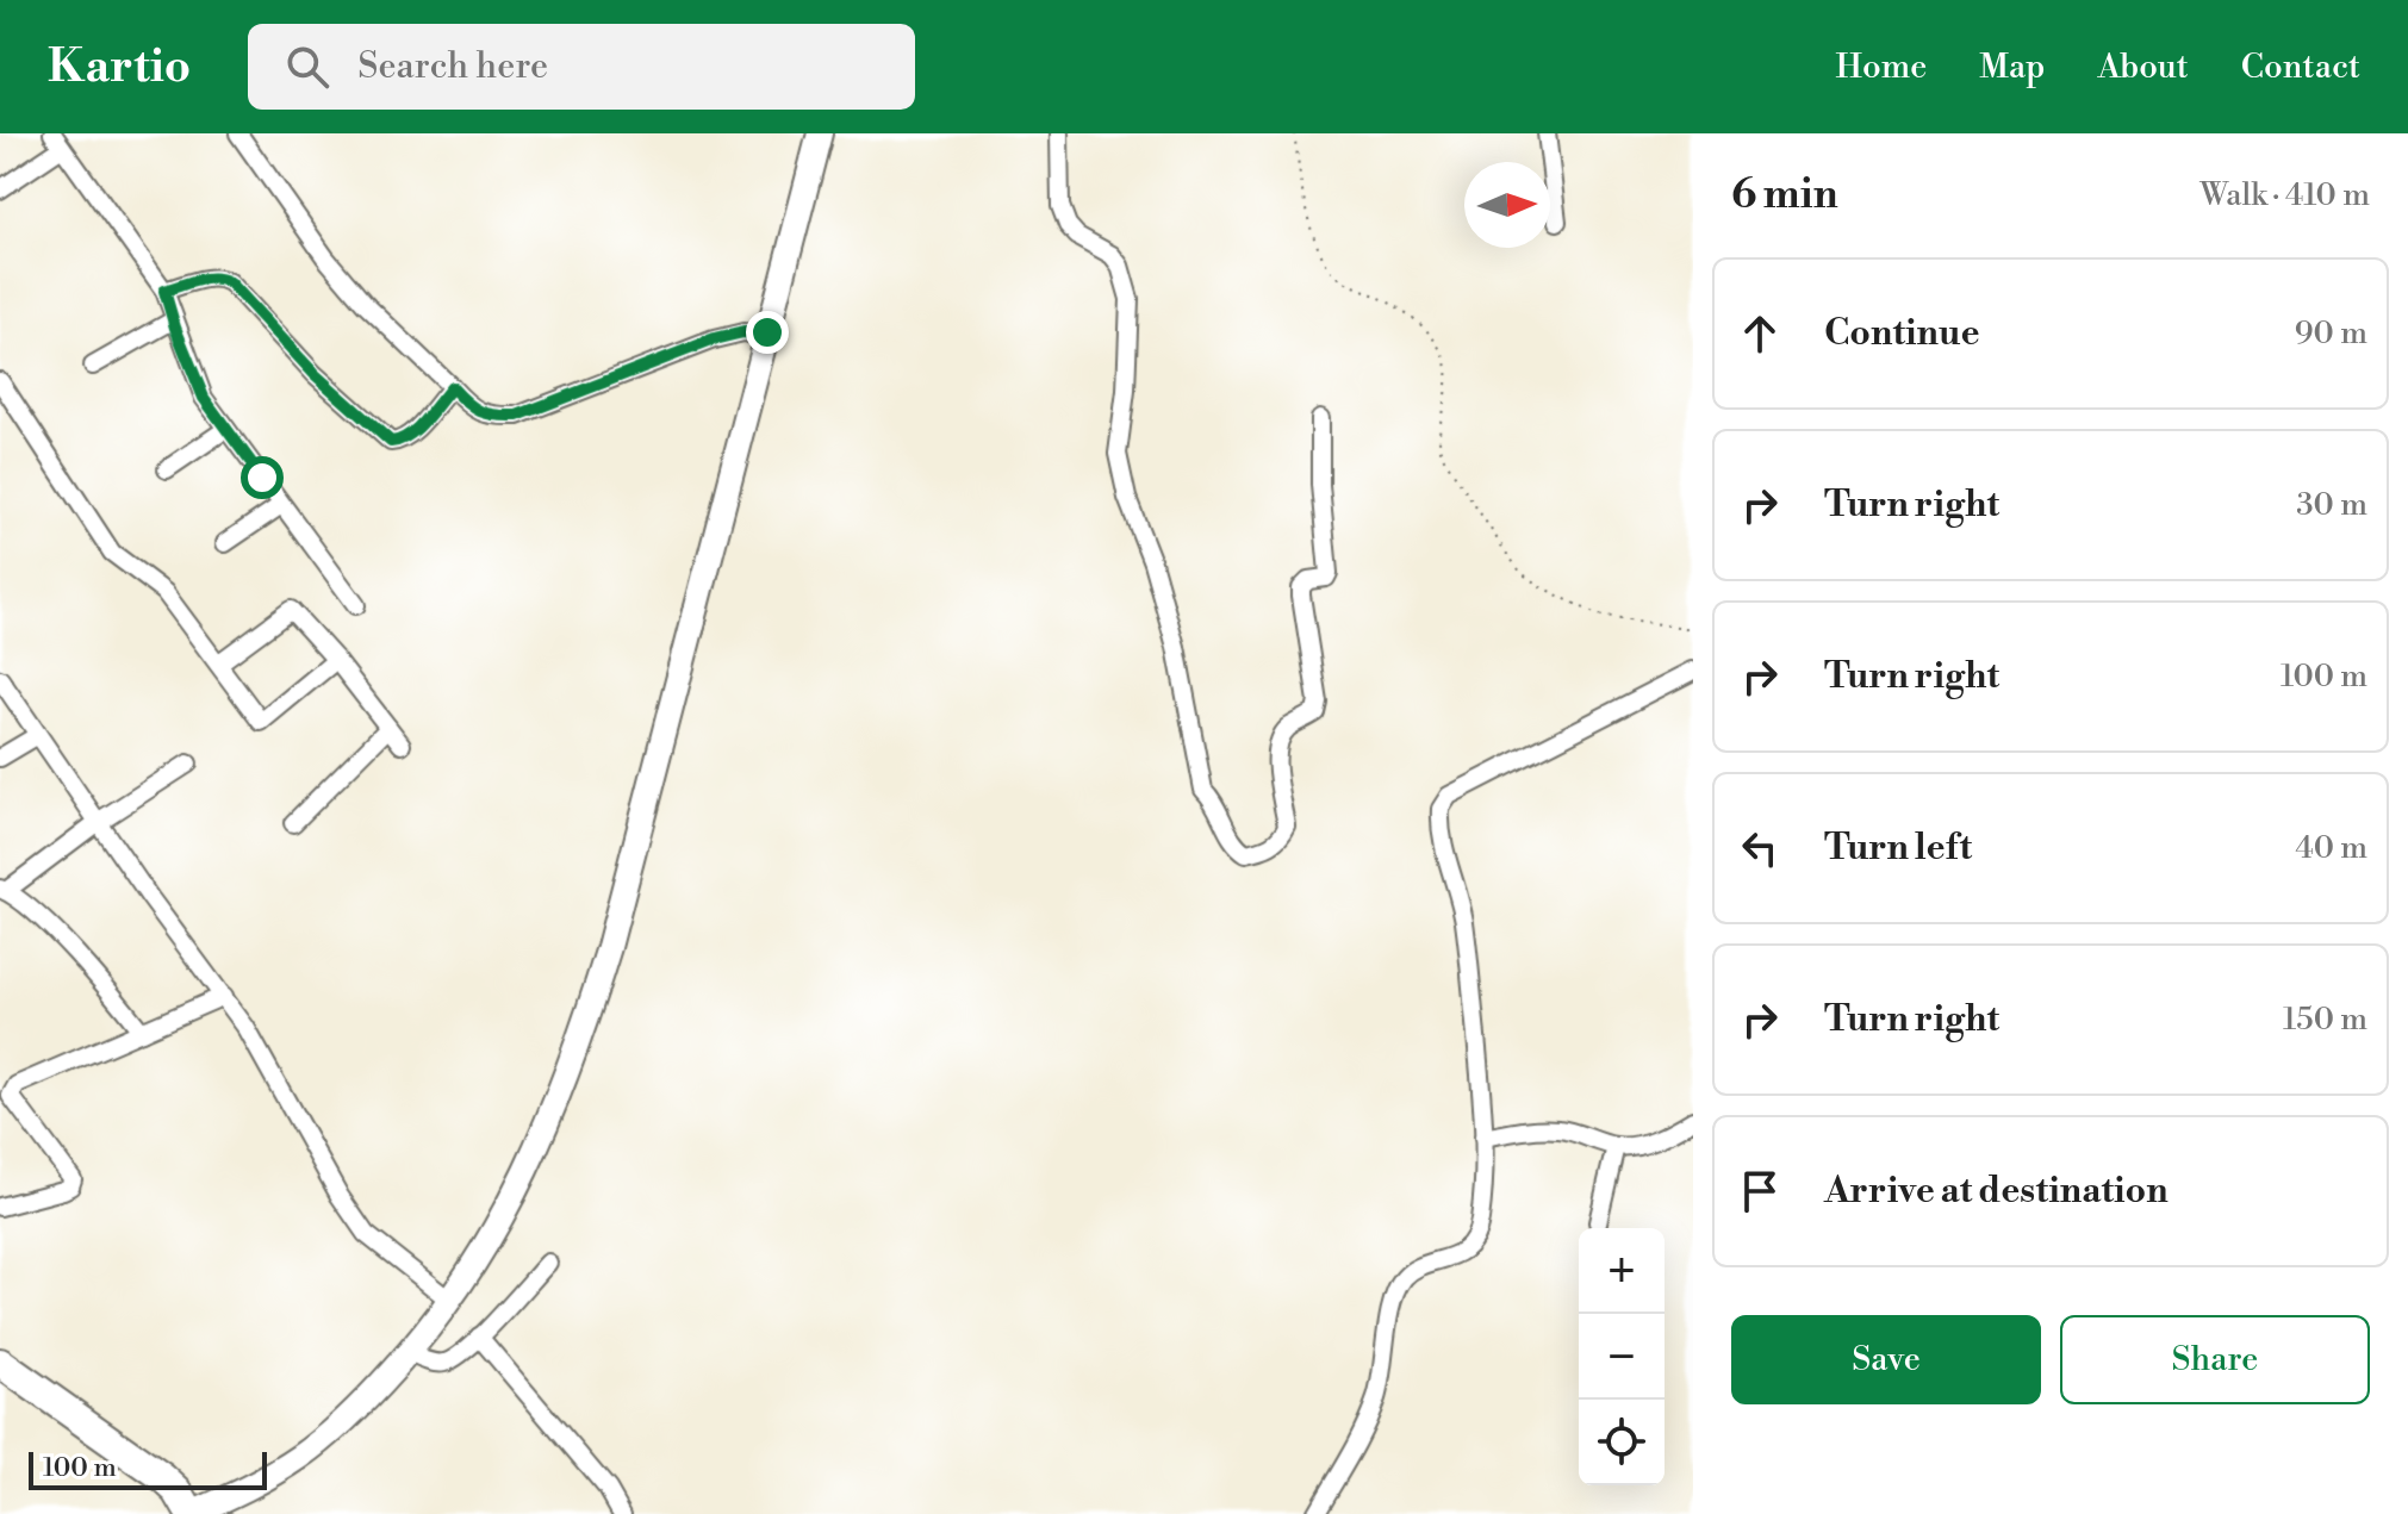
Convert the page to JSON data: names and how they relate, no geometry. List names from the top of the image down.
{
  "scale_bar": "100 m",
  "north": "right",
  "page": {
    "header": "Kartio",
    "search": "Search here",
    "nav": [
      "Home",
      "Map",
      "About",
      "Contact"
    ],
    "heading": ["6 min", "Walk · 410 m"],
    "list": [
      ["Continue", "90 m"],
      ["Turn right", "30 m"],
      ["Turn right", "100 m"],
      ["Turn left", "40 m"],
      ["Turn right", "150 m"],
      "Arrive at destination"
    ],
    "map_buttons": ["+", "−"],
    "buttons": ["Save", "Share"],
    "scale": "100 m"
  }
}
